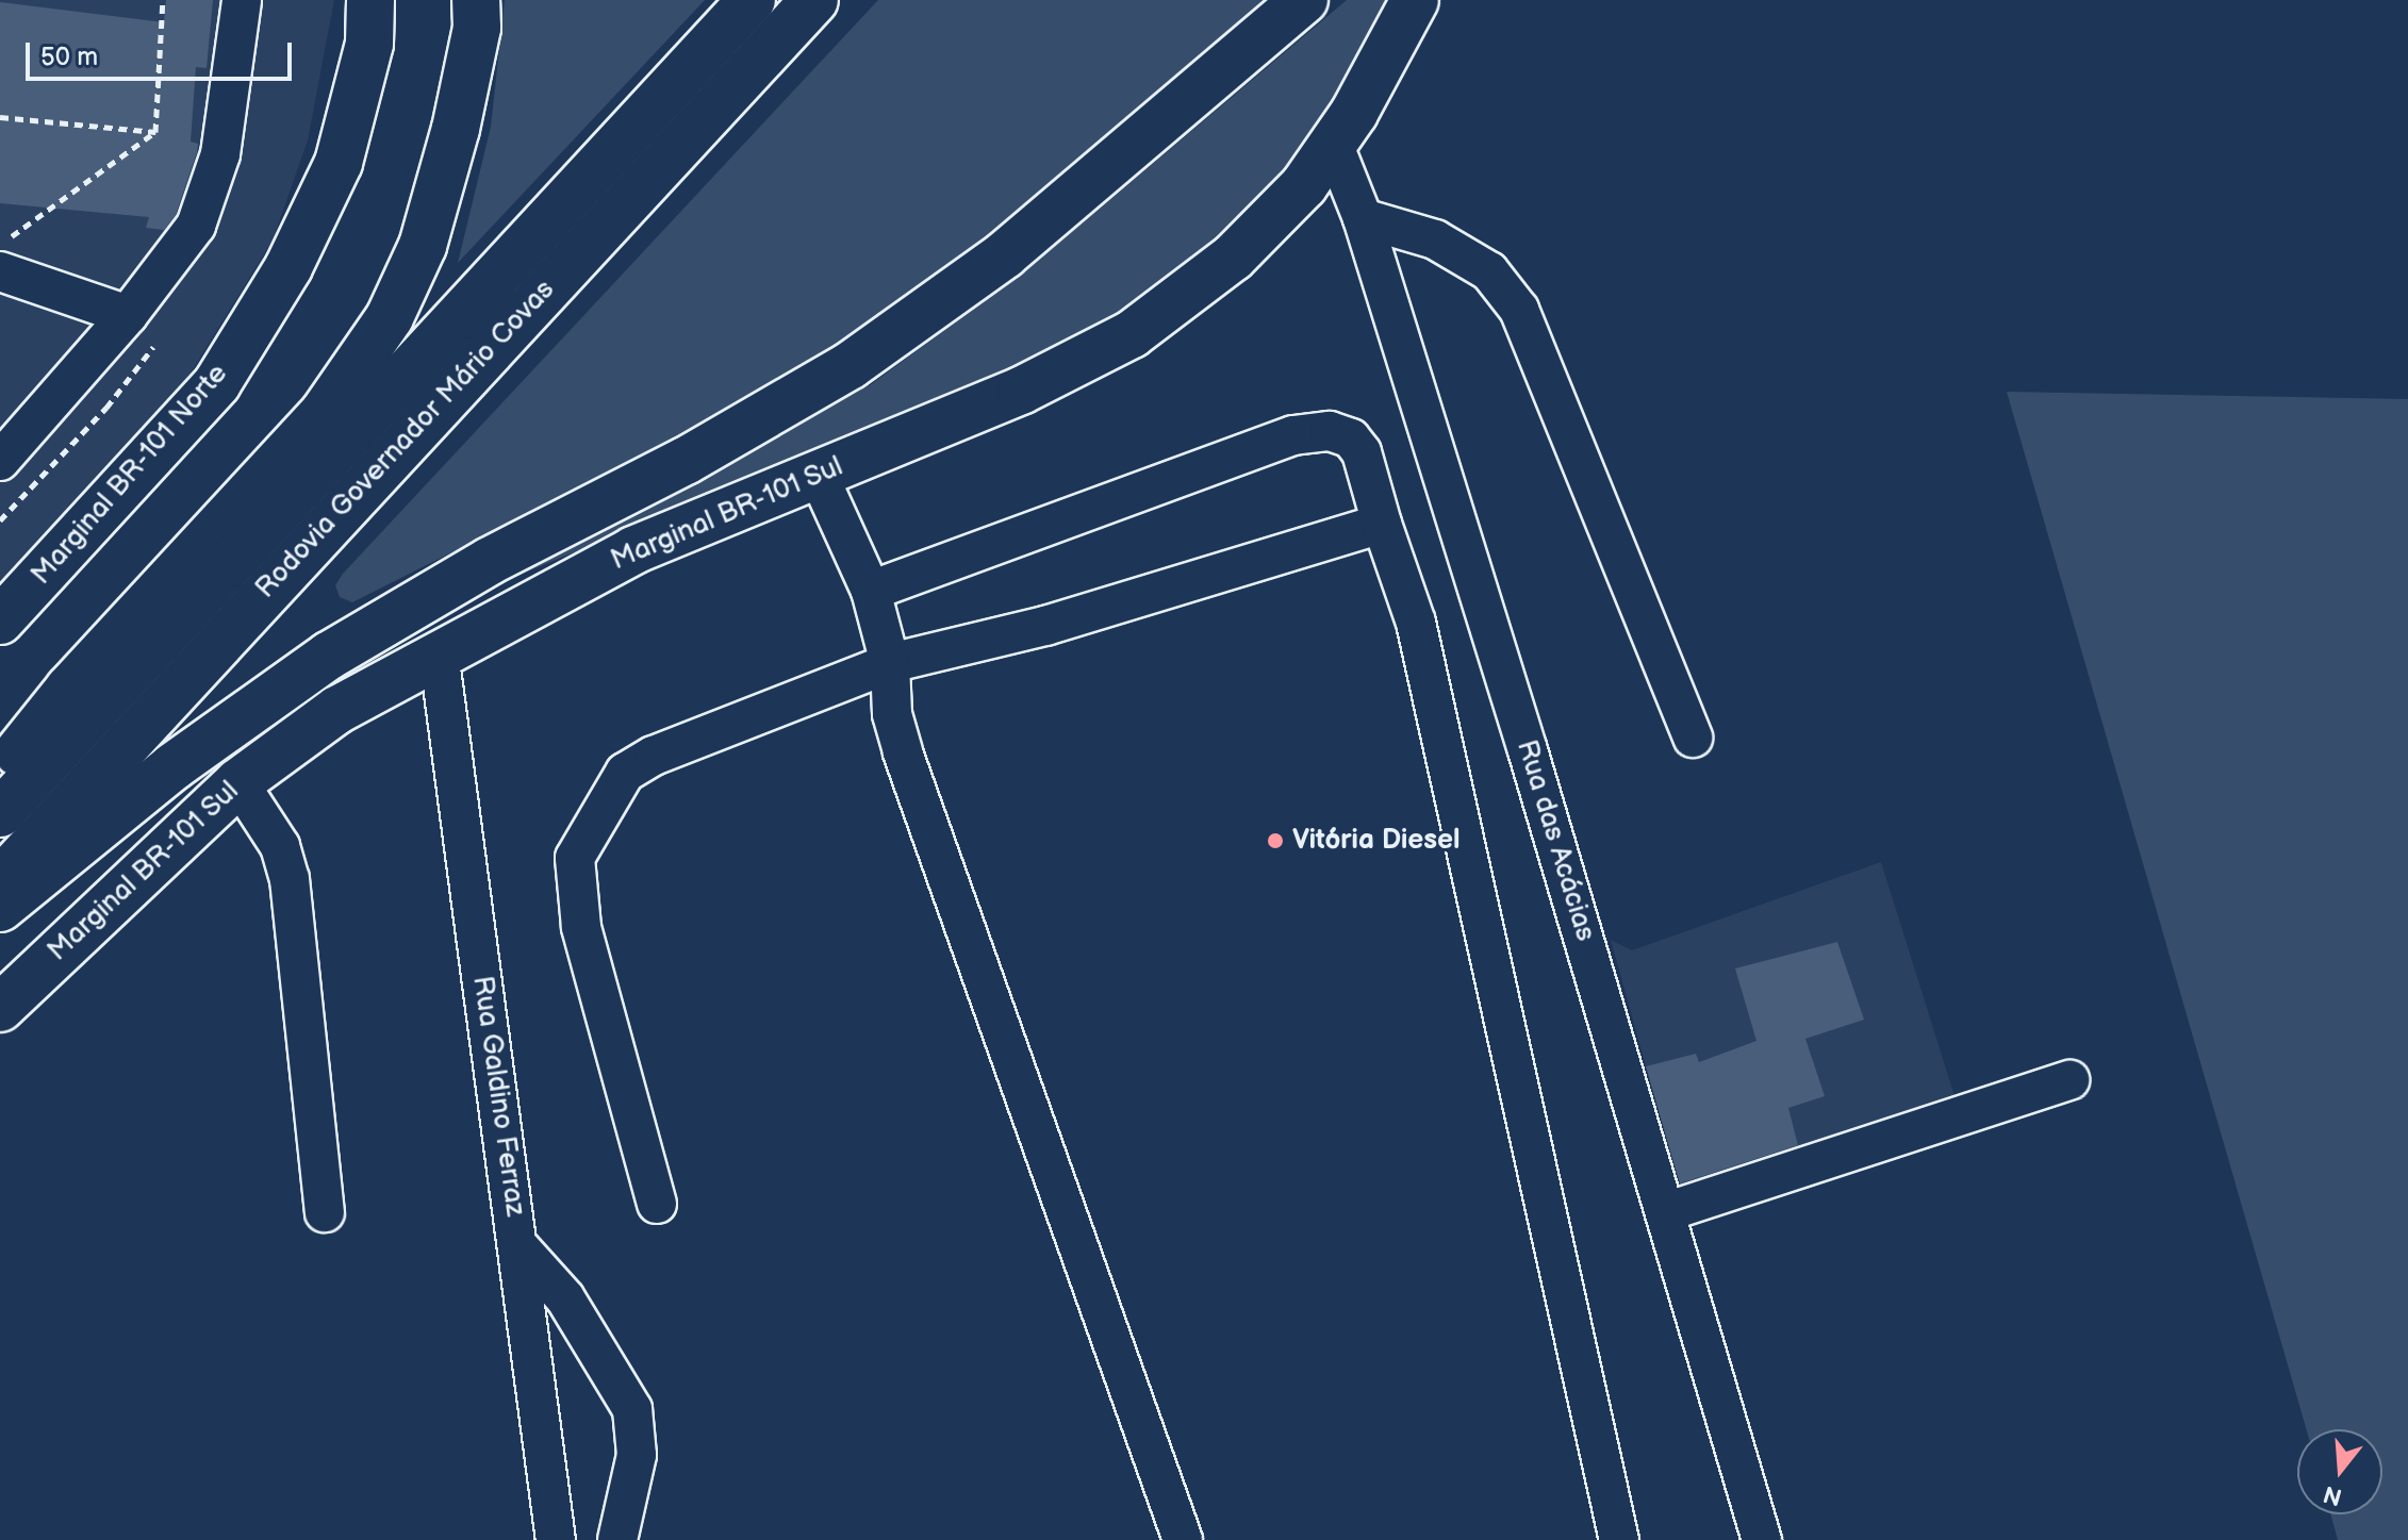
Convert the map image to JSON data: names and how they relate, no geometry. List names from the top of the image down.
{
  "streets": {
    "main road": ["Rodovia Governador Mário Covas", "Marginal BR-101 Norte", "Marginal BR-101 Sul"],
    "street": ["Rua das Acácias", "Rua Galdino Ferraz"]
  },
  "crossings": [
    ["Marginal BR-101 Sul", "Rua das Acácias"],
    ["Marginal BR-101 Sul", "Rua Galdino Ferraz"]
  ],
  "places": ["Vitória Diesel"],
  "scale_bar": "50 m",
  "north": "bottom"
}
